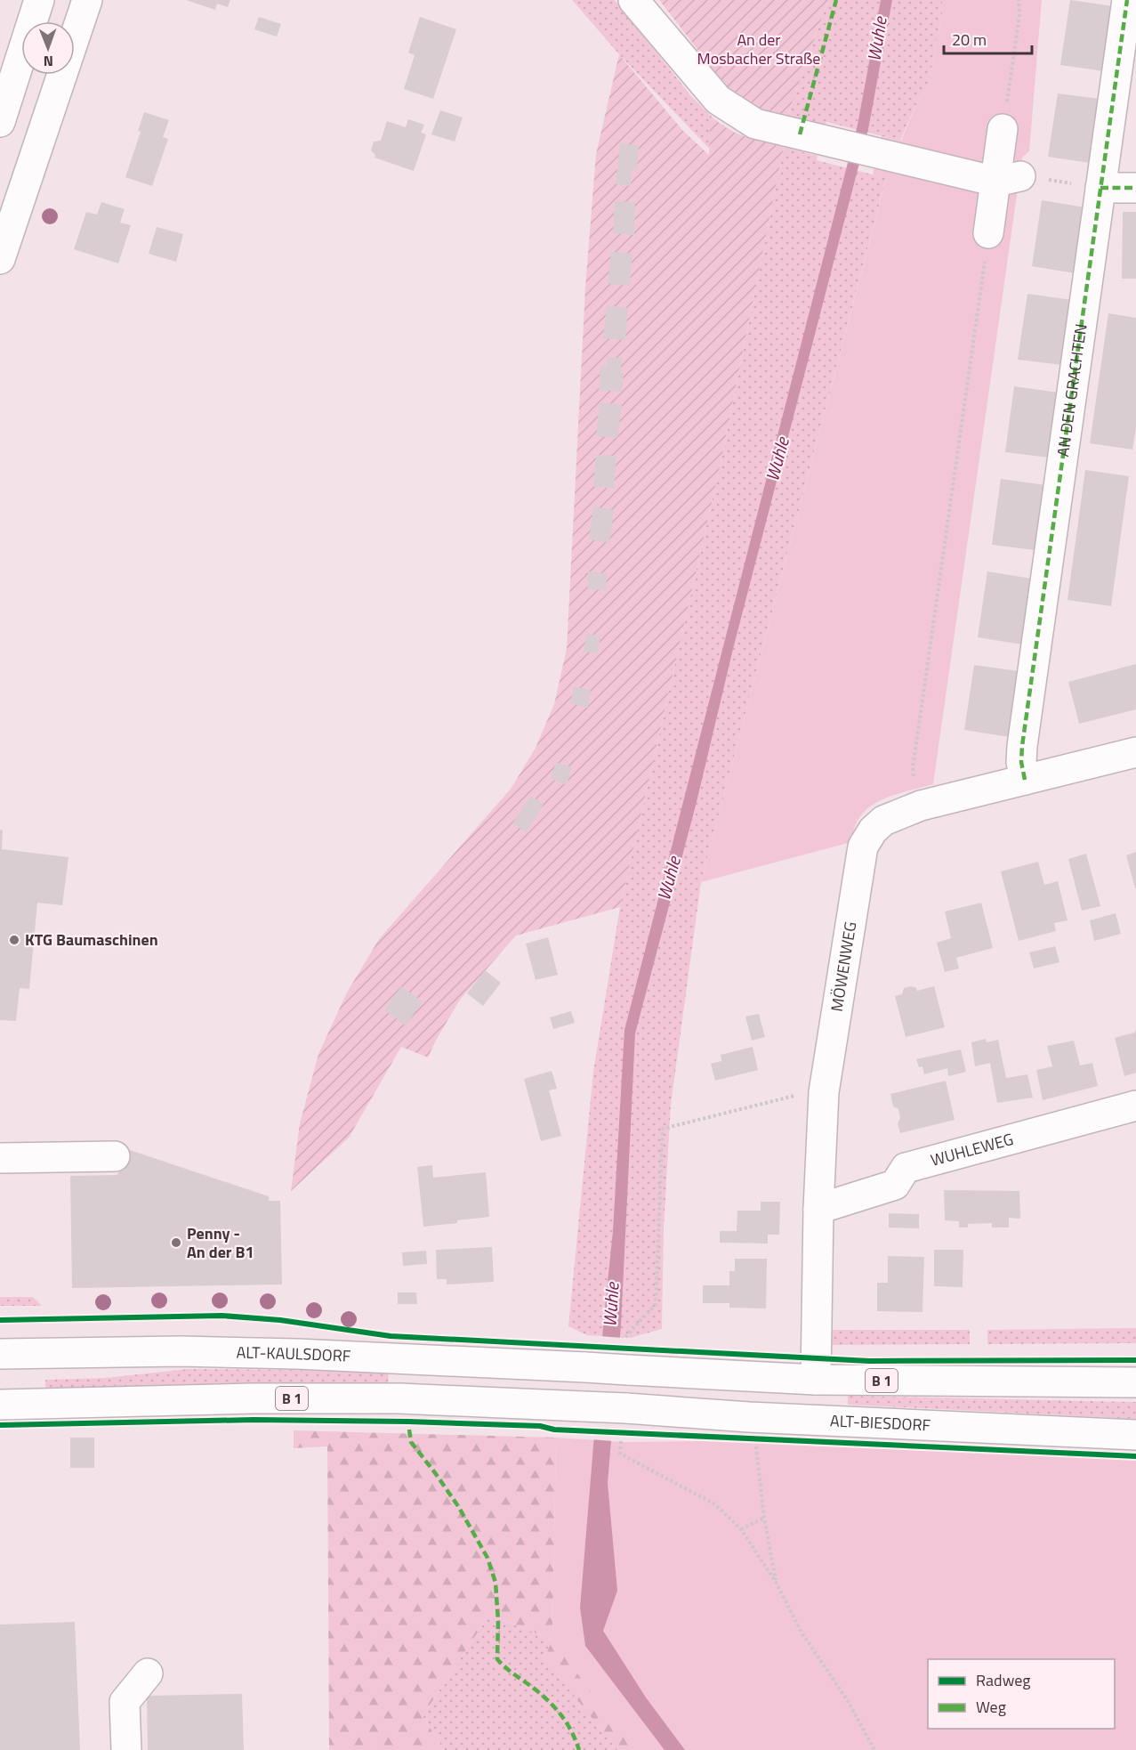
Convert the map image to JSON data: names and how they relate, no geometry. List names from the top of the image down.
{
  "streets": {
    "main road": [
      "AN DEN GRACHTEN",
      "MÖWENWEG",
      "WUHLEWEG",
      "ALT-KAULSDORF",
      "B 1",
      "ALT-BIESDORF"
    ]
  },
  "crossings": [
    ["AN DEN GRACHTEN", "MÖWENWEG"],
    ["MÖWENWEG", "WUHLEWEG"],
    ["MÖWENWEG", "ALT-KAULSDORF"],
    ["MÖWENWEG", "B 1"],
    ["ALT-KAULSDORF", "B 1"]
  ],
  "water": ["Wuhle"],
  "parks": ["An der Mosbacher Straße"],
  "places": ["KTG Baumaschinen", "Penny - An der B1"],
  "legend": ["Radweg", "Weg"],
  "scale_bar": "20 m",
  "north": "bottom"
}
